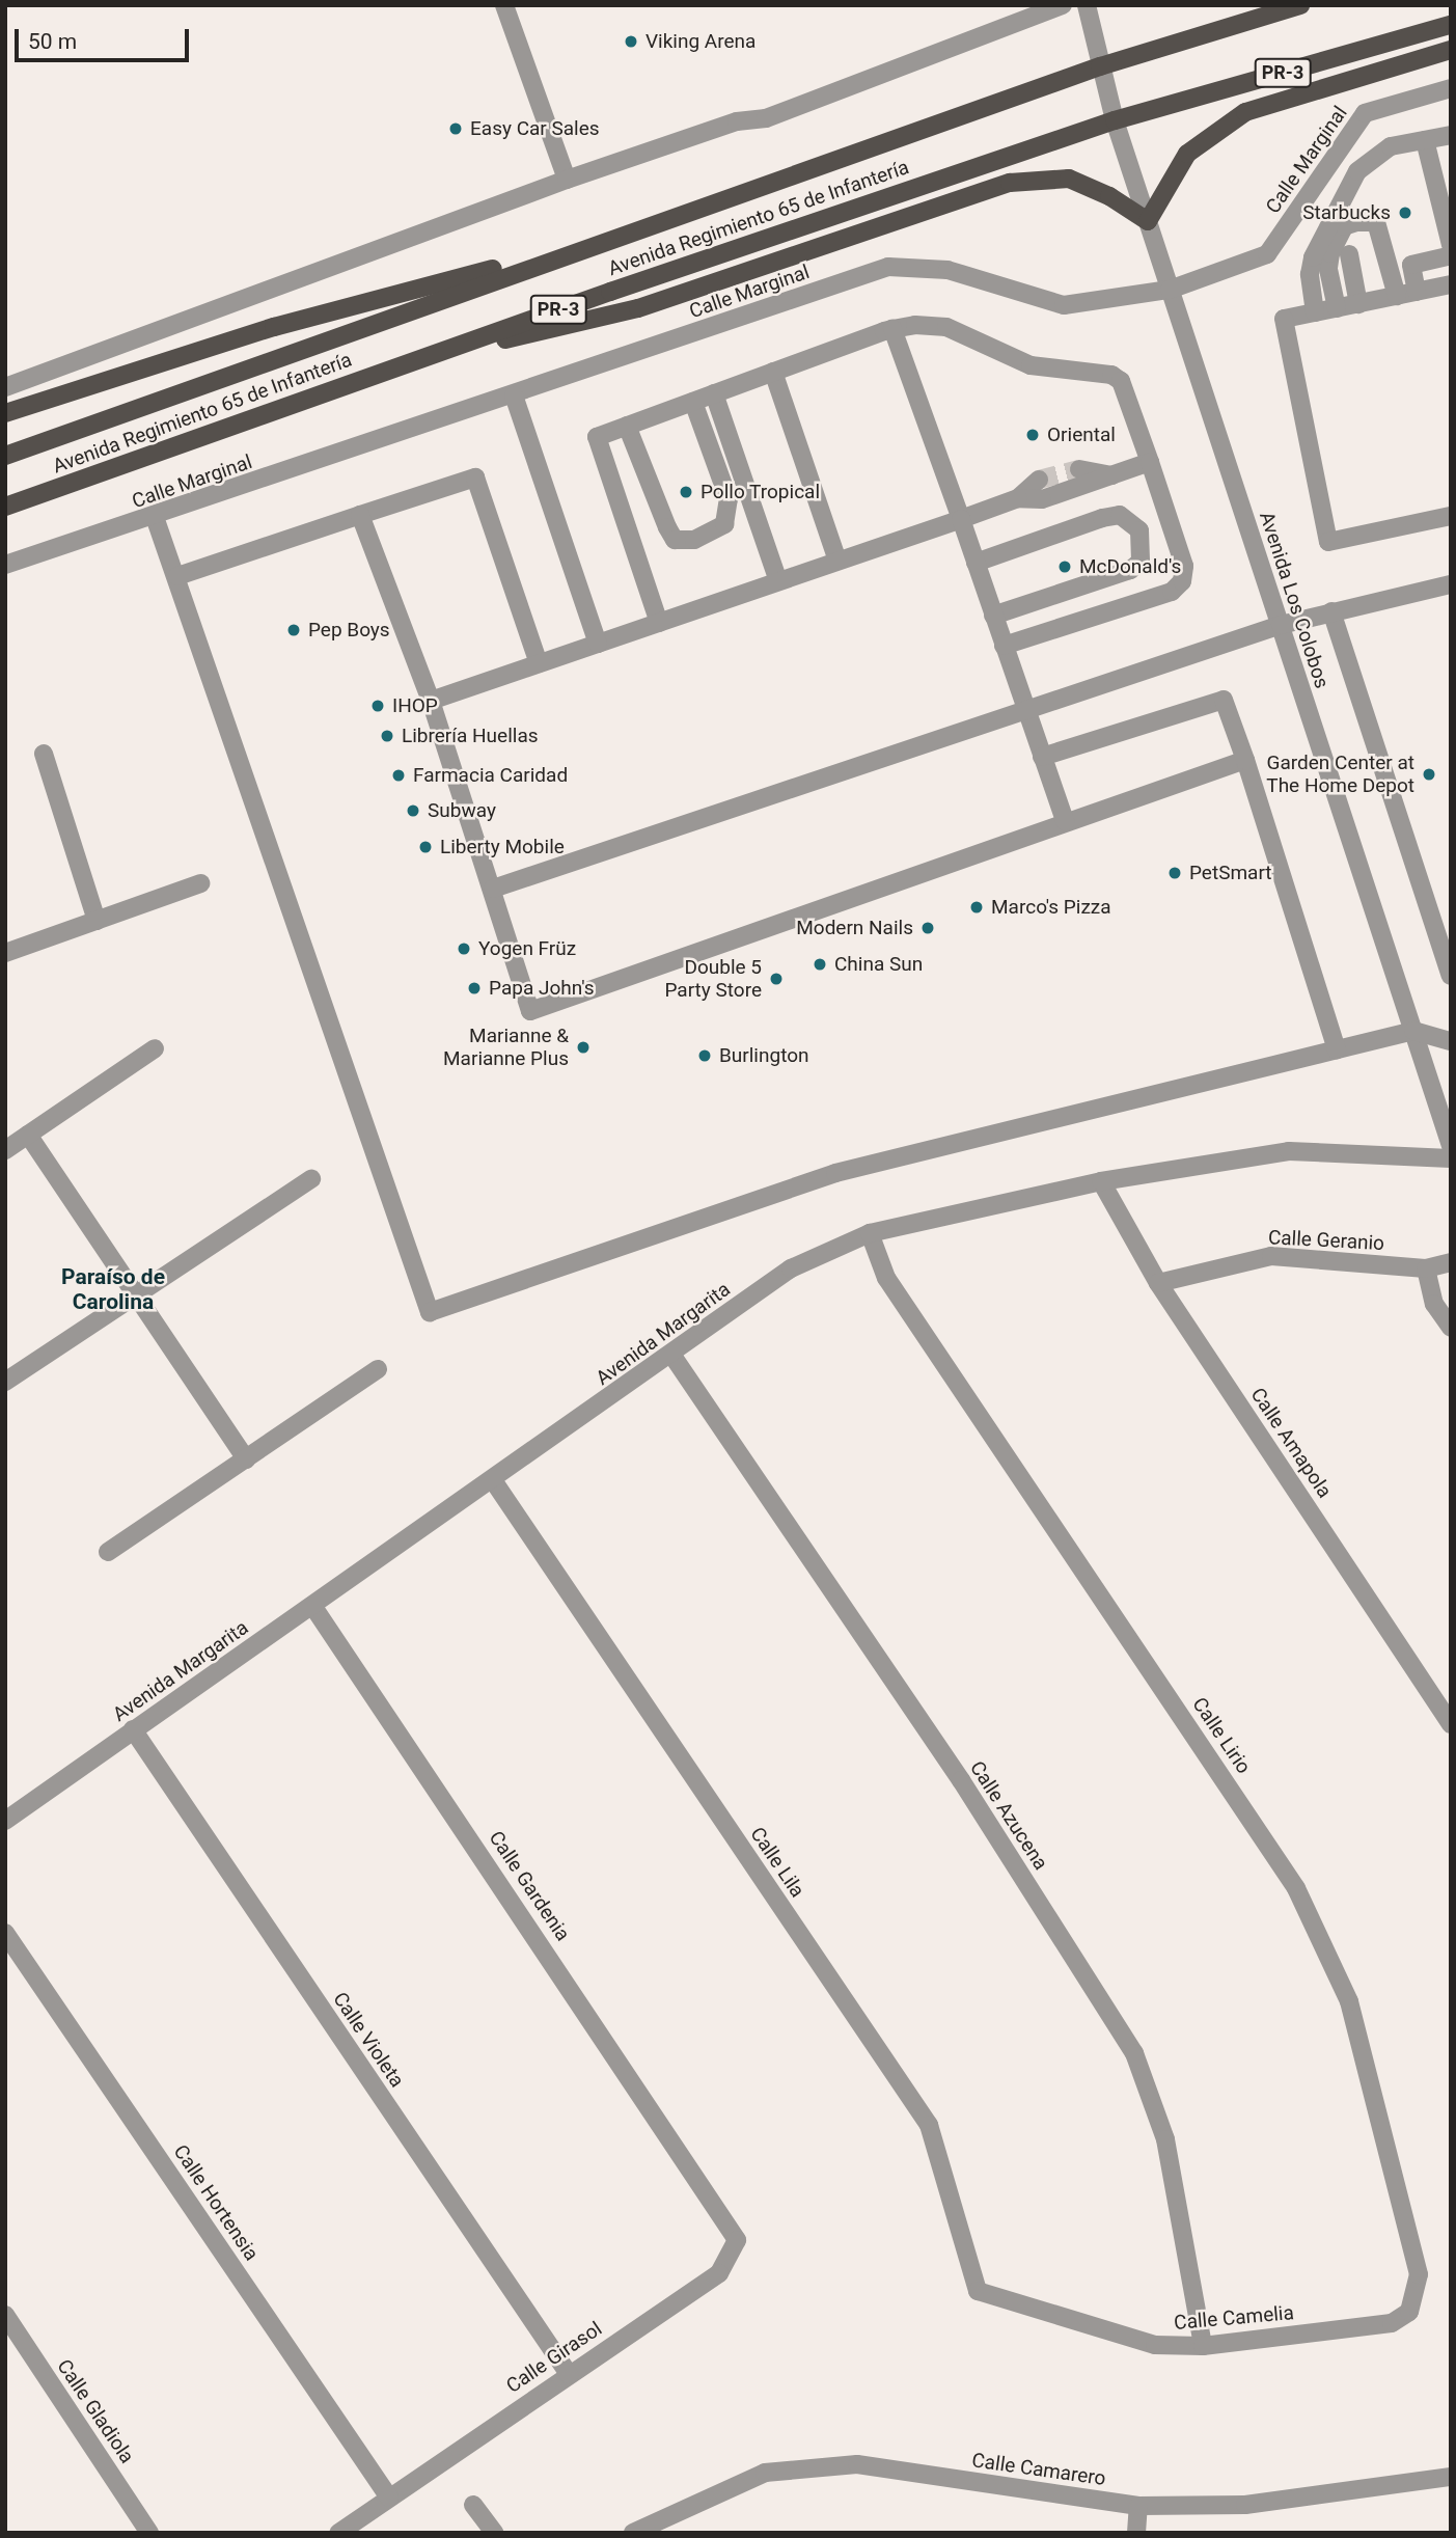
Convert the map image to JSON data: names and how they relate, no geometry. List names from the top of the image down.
{
  "streets": {
    "main road": ["PR-3", "Avenida Regimiento 65 de Infantería"],
    "street": [
      "Calle Marginal",
      "Avenida Los Colobos",
      "Calle Geranio",
      "Avenida Margarita",
      "Calle Amapola",
      "Calle Lirio",
      "Calle Azucena",
      "Calle Lila",
      "Calle Gardenia",
      "Calle Violeta",
      "Calle Hortensia",
      "Calle Camelia",
      "Calle Girasol",
      "Calle Gladiola",
      "Calle Camarero"
    ]
  },
  "crossings": [
    ["Calle Marginal", "Avenida Los Colobos"],
    ["Avenida Regimiento 65 de Infantería", "Avenida Los Colobos"],
    ["Calle Geranio", "Calle Amapola"],
    ["Avenida Margarita", "Calle Amapola"],
    ["Avenida Margarita", "Calle Lirio"],
    ["Avenida Margarita", "Calle Azucena"],
    ["Avenida Margarita", "Calle Lila"],
    ["Avenida Margarita", "Calle Gardenia"],
    ["Avenida Margarita", "Calle Violeta"],
    ["Calle Lirio", "Calle Camelia"],
    ["Calle Azucena", "Calle Camelia"],
    ["Calle Lila", "Calle Camelia"],
    ["Calle Gardenia", "Calle Girasol"],
    ["Calle Violeta", "Calle Girasol"],
    ["Calle Hortensia", "Calle Girasol"]
  ],
  "districts": ["Paraíso de Carolina"],
  "places": [
    "Viking Arena",
    "Easy Car Sales",
    "Starbucks",
    "Oriental",
    "Pollo Tropical",
    "McDonald's",
    "Pep Boys",
    "IHOP",
    "Librería Huellas",
    "Garden Center at The Home Depot",
    "Farmacia Caridad",
    "Subway",
    "Liberty Mobile",
    "PetSmart",
    "Marco's Pizza",
    "Modern Nails",
    "Yogen Früz",
    "China Sun",
    "Double 5 Party Store",
    "Papa John's",
    "Marianne & Marianne Plus",
    "Burlington"
  ],
  "scale_bar": "50 m"
}
